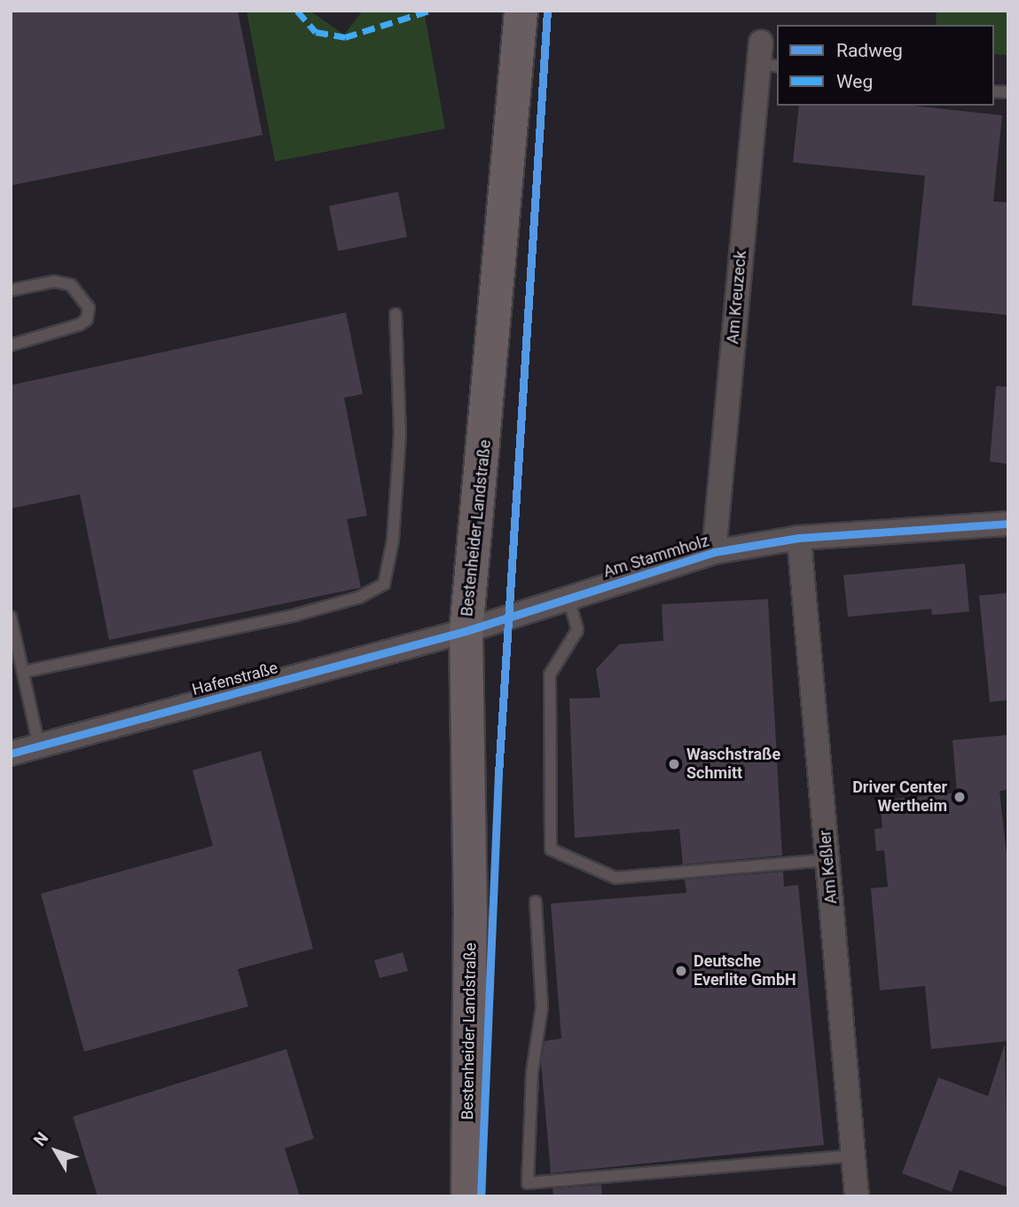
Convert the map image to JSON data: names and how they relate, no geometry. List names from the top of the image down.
{
  "streets": {
    "main road": ["Bestenheider Landstraße"],
    "street": [
      "Am Kreuzeck",
      "Am Stammholz",
      "Hafenstraße",
      "Am Keßler"
    ]
  },
  "crossings": [
    ["Am Kreuzeck", "Am Stammholz"],
    ["Bestenheider Landstraße", "Am Stammholz"],
    ["Bestenheider Landstraße", "Hafenstraße"],
    ["Am Stammholz", "Hafenstraße"],
    ["Am Stammholz", "Am Keßler"]
  ],
  "places": ["Waschstraße Schmitt", "Driver Center Wertheim", "Deutsche Everlite GmbH"],
  "legend": ["Radweg", "Weg"],
  "north": "top left"
}
